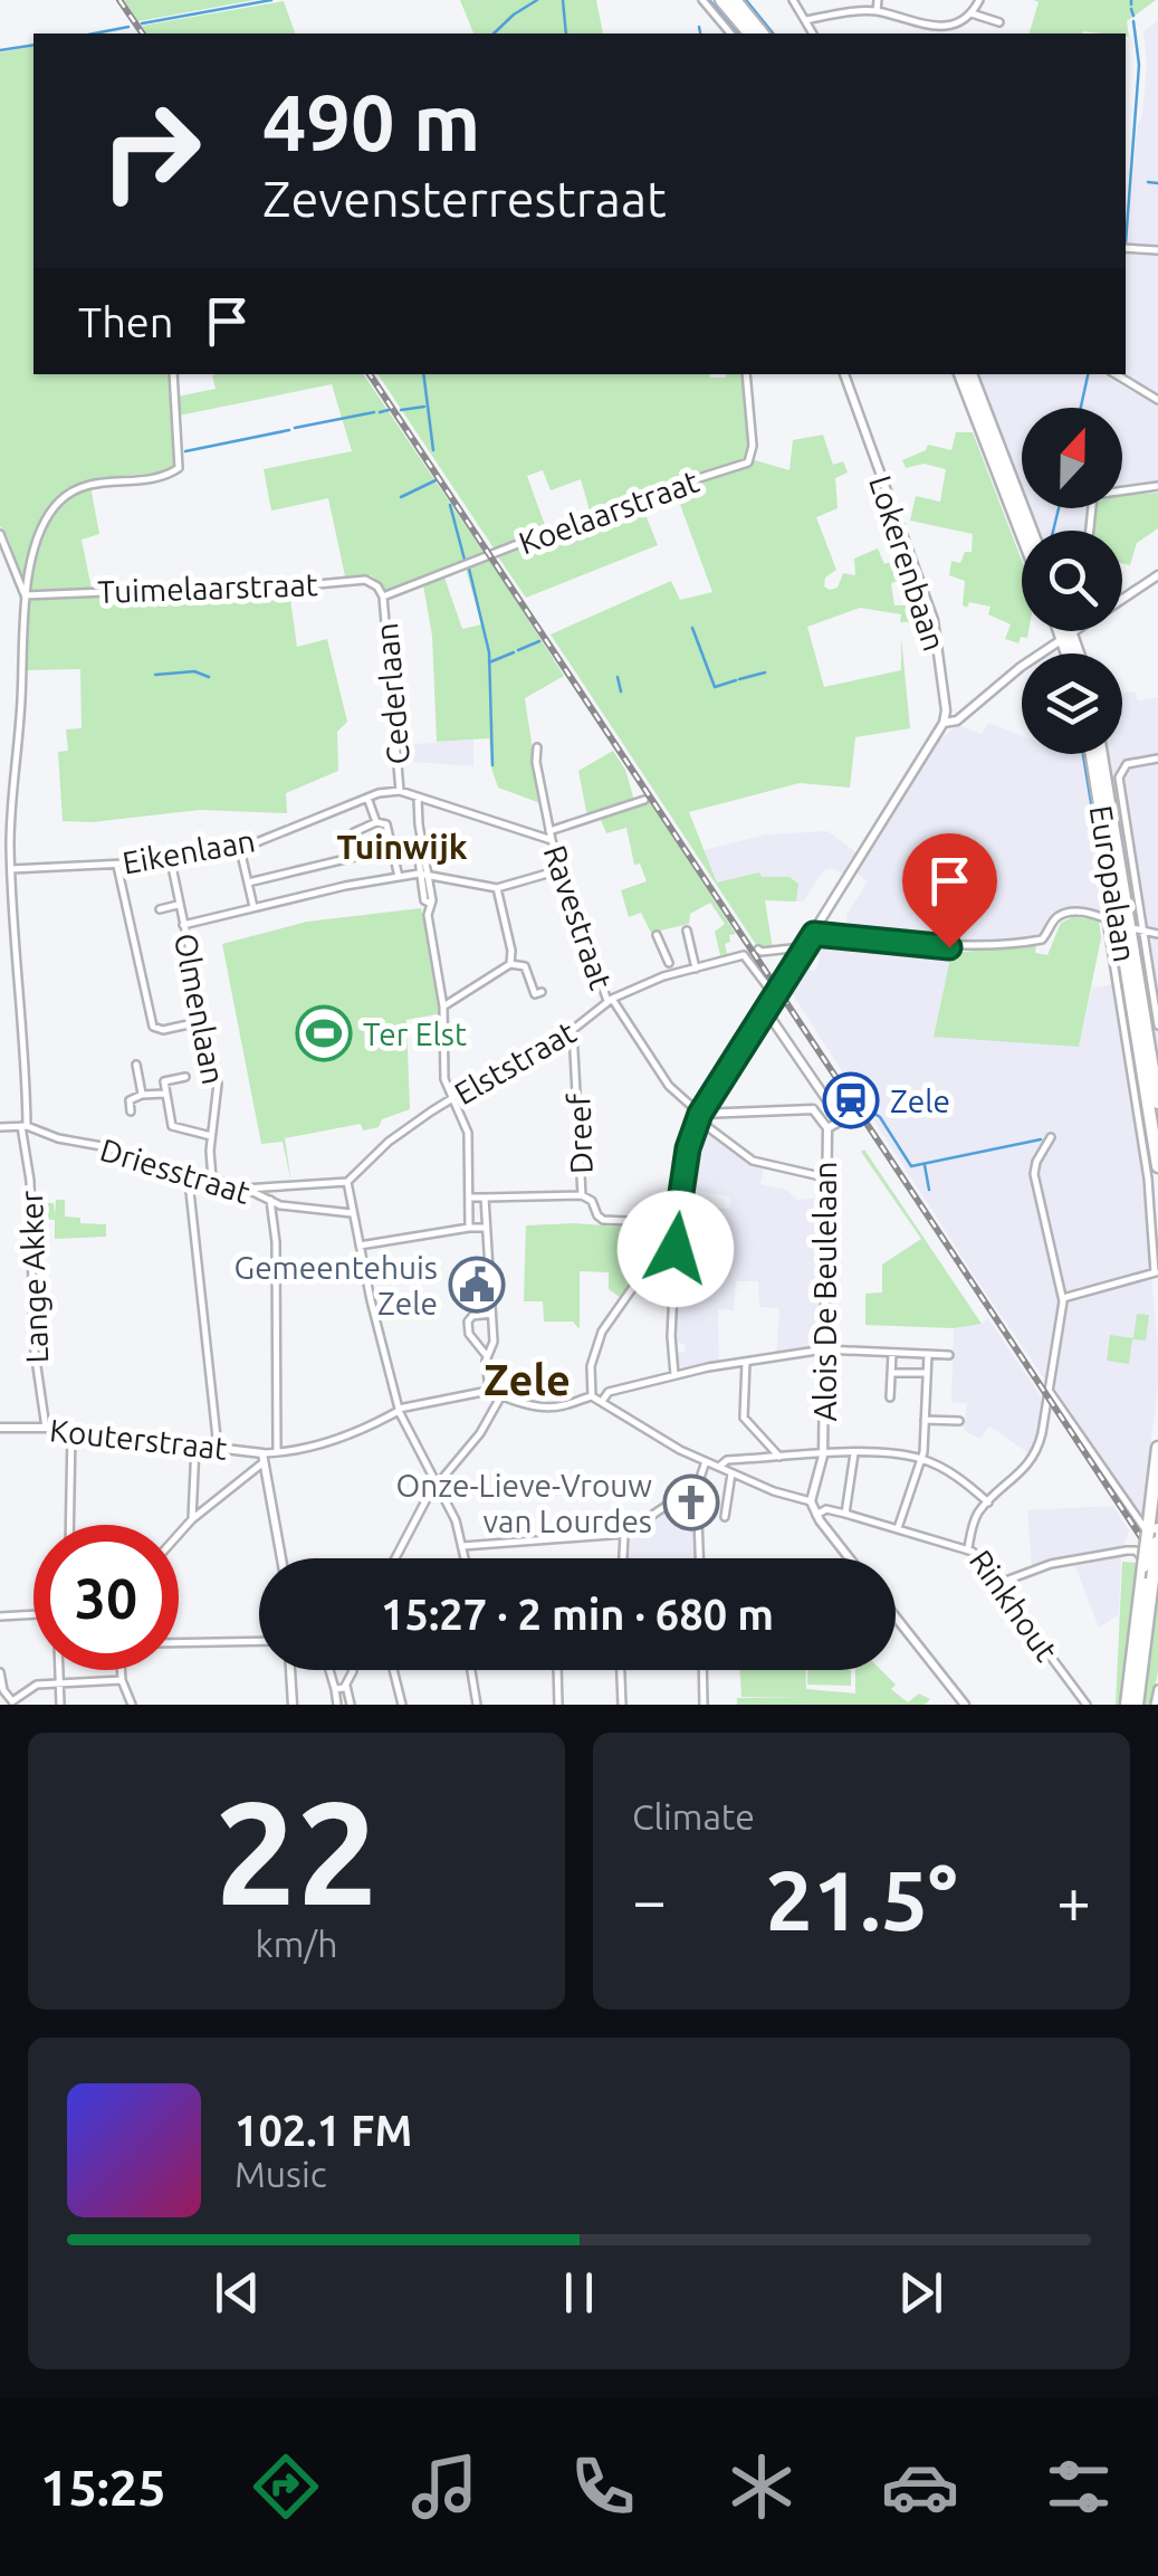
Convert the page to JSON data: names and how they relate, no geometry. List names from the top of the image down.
{
  "streets": {
    "highway": ["Europalaan"],
    "street": [
      "Koelaarstraat",
      "Lokerenbaan",
      "Tuimelaarstraat",
      "Cederlaan",
      "Eikenlaan",
      "Ravestraat",
      "Olmenlaan",
      "Elststraat",
      "Dreef",
      "Driesstraat",
      "Lange Akker",
      "Alois De Beulelaan",
      "Kouterstraat",
      "Rinkhout"
    ]
  },
  "crossings": [
    ["Koelaarstraat", "Tuimelaarstraat"],
    ["Koelaarstraat", "Cederlaan"],
    ["Tuimelaarstraat", "Cederlaan"],
    ["Tuimelaarstraat", "Lange Akker"],
    ["Cederlaan", "Eikenlaan"],
    ["Eikenlaan", "Olmenlaan"],
    ["Eikenlaan", "Lange Akker"],
    ["Ravestraat", "Elststraat"],
    ["Ravestraat", "Alois De Beulelaan"],
    ["Olmenlaan", "Driesstraat"],
    ["Elststraat", "Dreef"],
    ["Driesstraat", "Lange Akker"],
    ["Lange Akker", "Kouterstraat"]
  ],
  "districts": ["Tuinwijk", "Zele"],
  "places": {
    "sports": ["Ter Elst"],
    "station": ["Zele"],
    "public building": ["Gemeentehuis Zele"],
    "church": ["Onze-Lieve-Vrouw van Lourdes"]
  },
  "north": "top",
  "page": {
    "turn": ["490 m", "Zevensterrestraat"],
    "then": "Then",
    "limit": "30",
    "trip": "15:27 · 2 min · 680 m",
    "tile": [
      ["22", "km/h"],
      "Climate"
    ],
    "heat": ["−", "21.5°", "+"],
    "song": ["102.1 FM", "Music"],
    "tabs": "15:25"
  }
}
